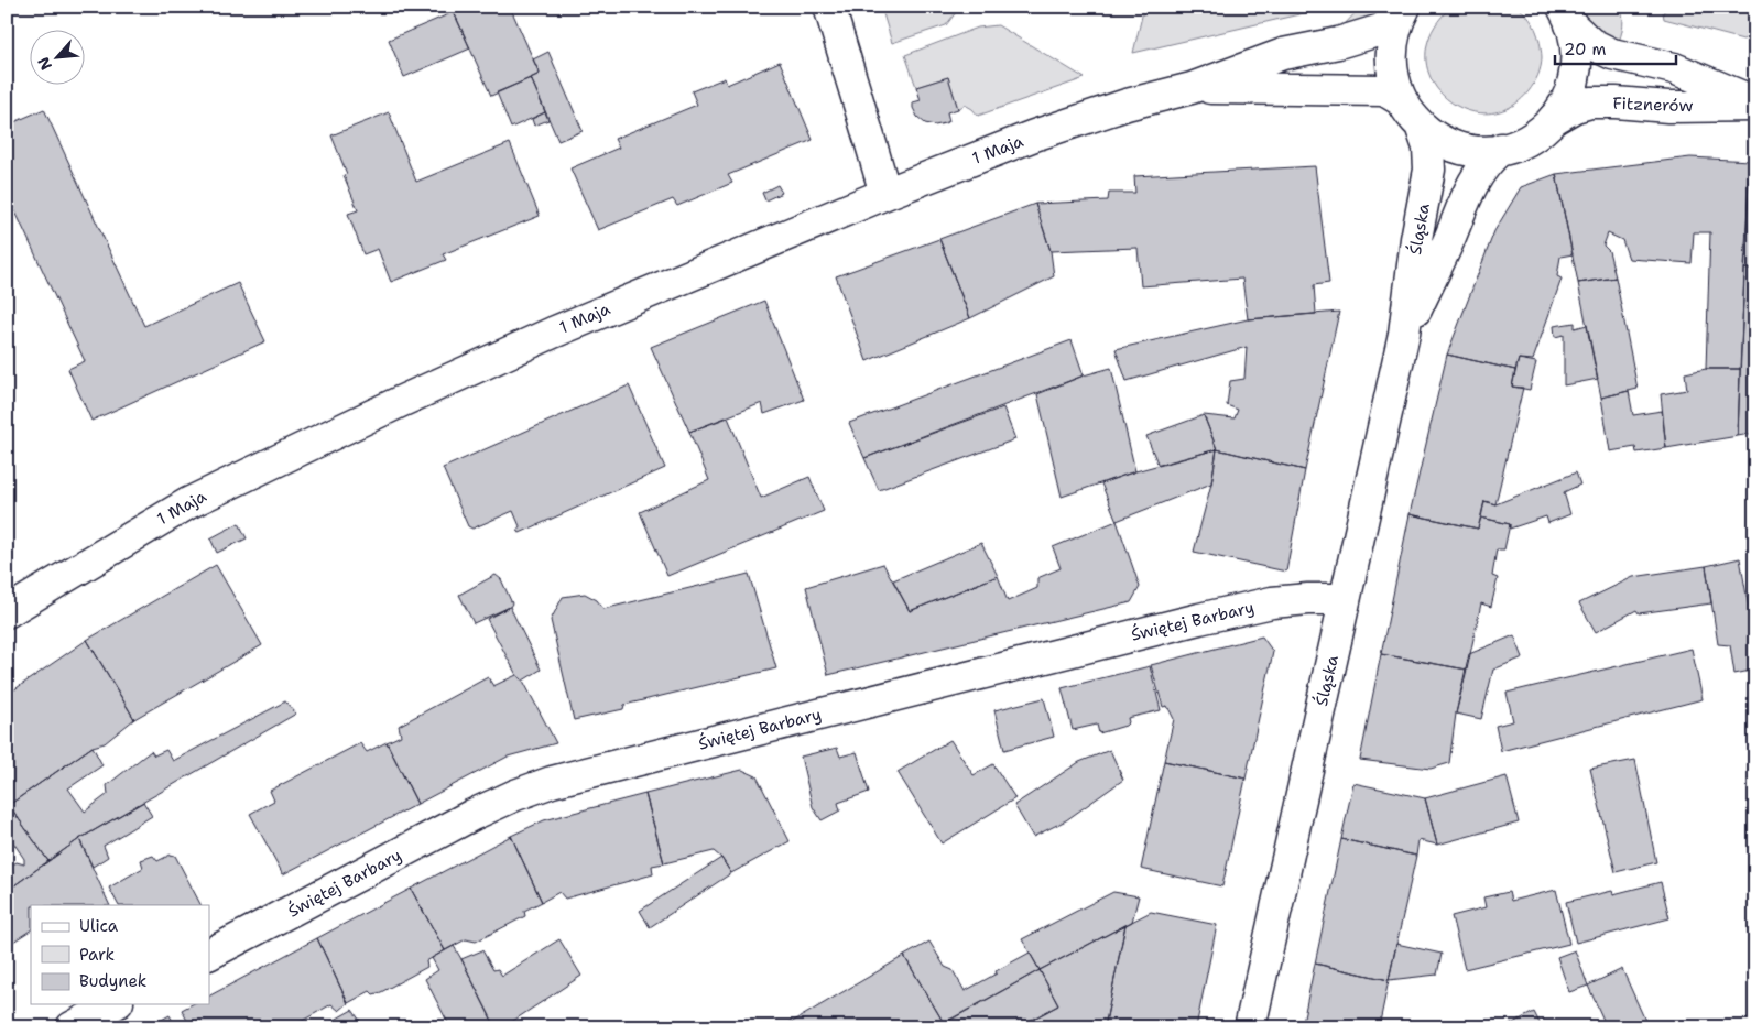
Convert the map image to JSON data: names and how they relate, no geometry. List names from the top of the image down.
{
  "streets": {
    "street": [
      "Fitznerów",
      "1 Maja",
      "Śląska",
      "Świętej Barbary"
    ]
  },
  "crossings": [
    ["Śląska", "Świętej Barbary"]
  ],
  "legend": ["Ulica", "Park", "Budynek"],
  "scale_bar": "20 m",
  "north": "bottom left"
}
